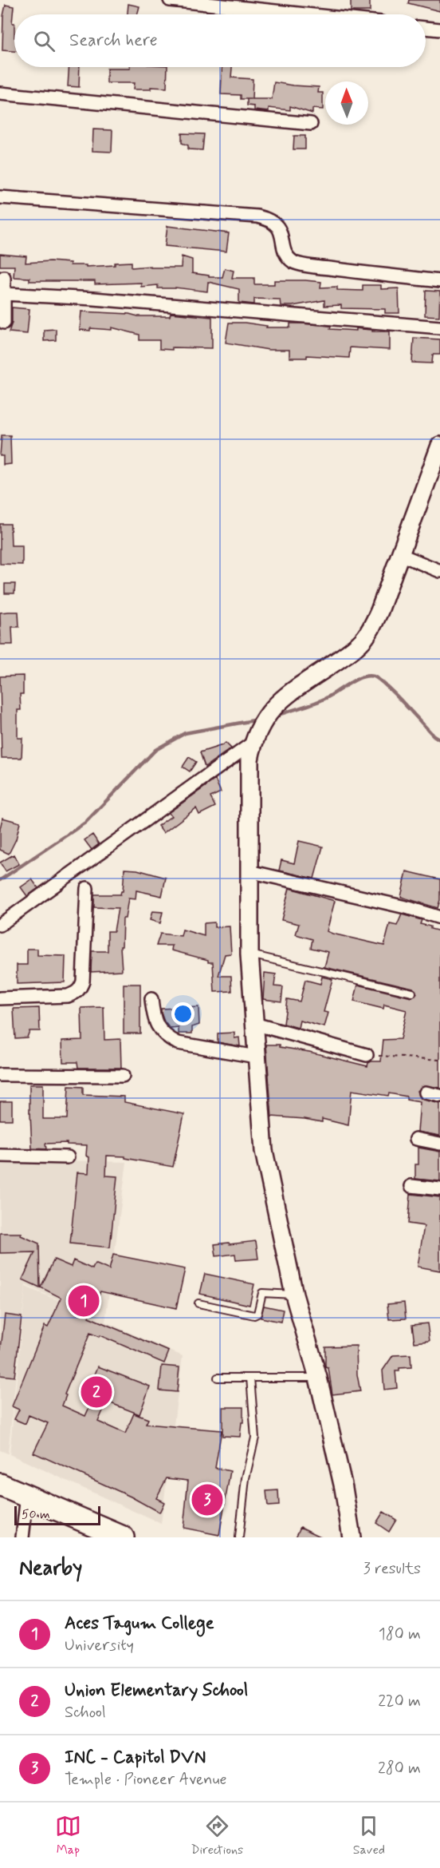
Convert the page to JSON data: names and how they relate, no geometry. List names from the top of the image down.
{
  "scale_bar": "50 m",
  "north": "top",
  "page": {
    "search": "Search here",
    "pins": ["1", "2", "3"],
    "scale": "50 m",
    "heading": ["Nearby", "3 results"],
    "list": [
      {
        "mark": "1",
        "name": "Aces Tagum College",
        "note": "University",
        "value": "180 m"
      },
      {
        "mark": "2",
        "name": "Union Elementary School",
        "note": "School",
        "value": "220 m"
      },
      {
        "mark": "3",
        "name": "INC - Capitol DVN",
        "note": "Temple · Pioneer Avenue",
        "value": "280 m"
      }
    ],
    "nav": ["Map", "Directions", "Saved"]
  }
}
